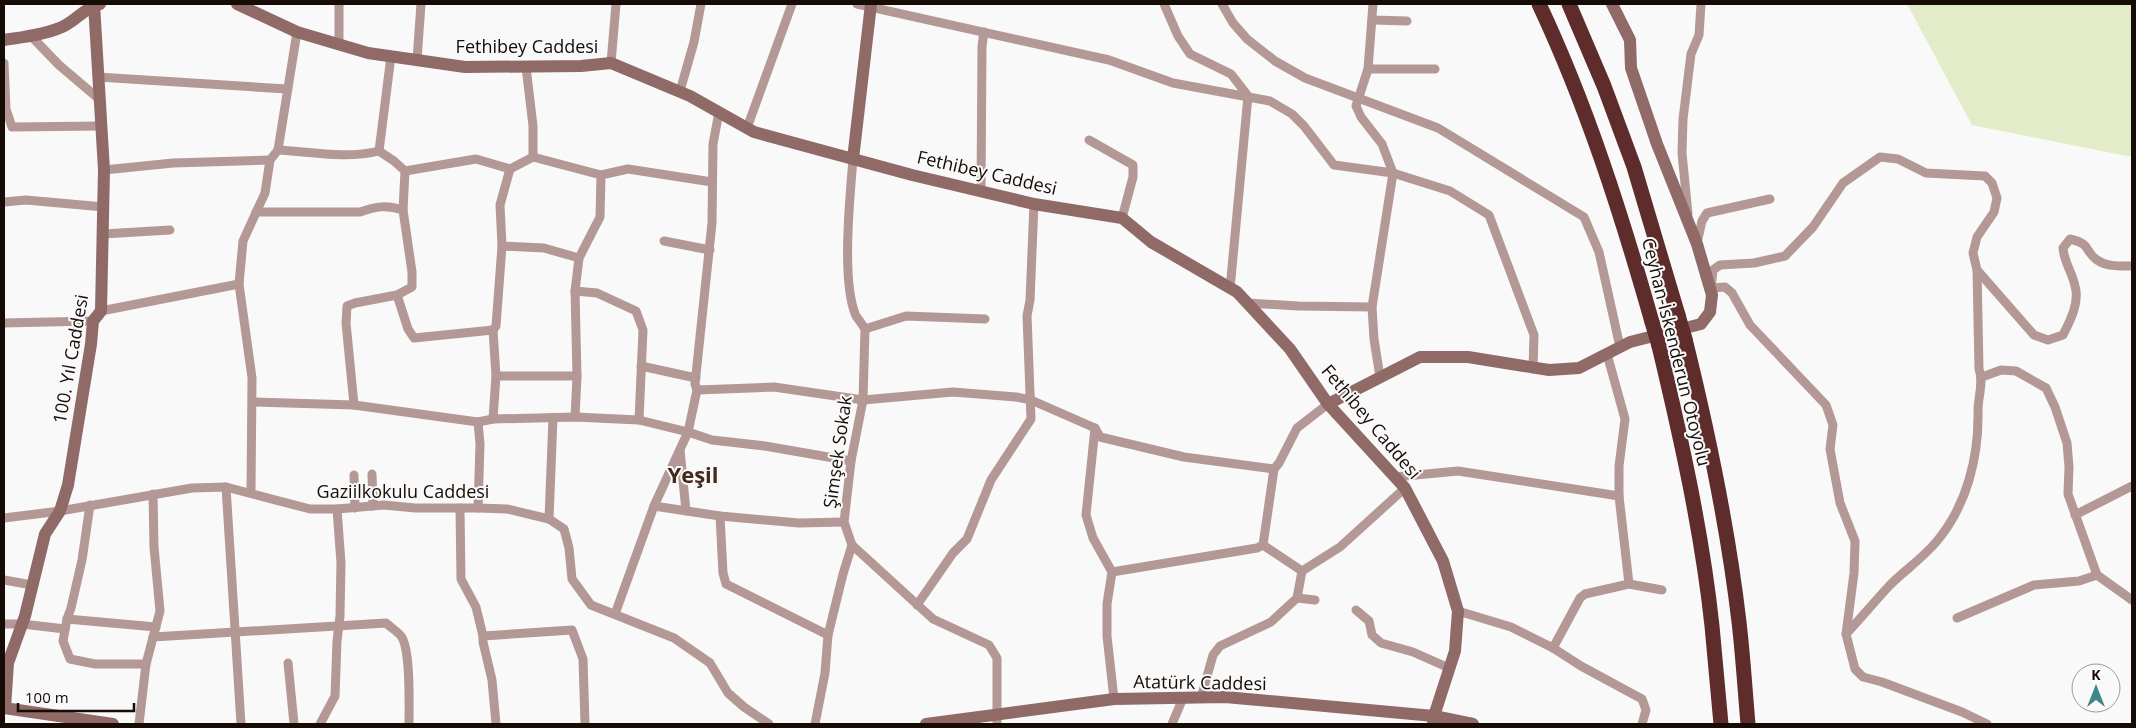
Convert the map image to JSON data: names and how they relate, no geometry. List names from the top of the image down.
{
  "streets": {
    "highway": ["Ceyhan-İskenderun Otoyolu"],
    "street": [
      "Fethibey Caddesi",
      "100. Yıl Caddesi",
      "Şimşek Sokak",
      "Gaziilkokulu Caddesi",
      "Atatürk Caddesi"
    ]
  },
  "crossings": [
    ["Fethibey Caddesi", "Atatürk Caddesi"],
    ["100. Yıl Caddesi", "Gaziilkokulu Caddesi"],
    ["Şimşek Sokak", "Atatürk Caddesi"]
  ],
  "districts": ["Yeşil"],
  "scale_bar": "100 m",
  "north": "top"
}
